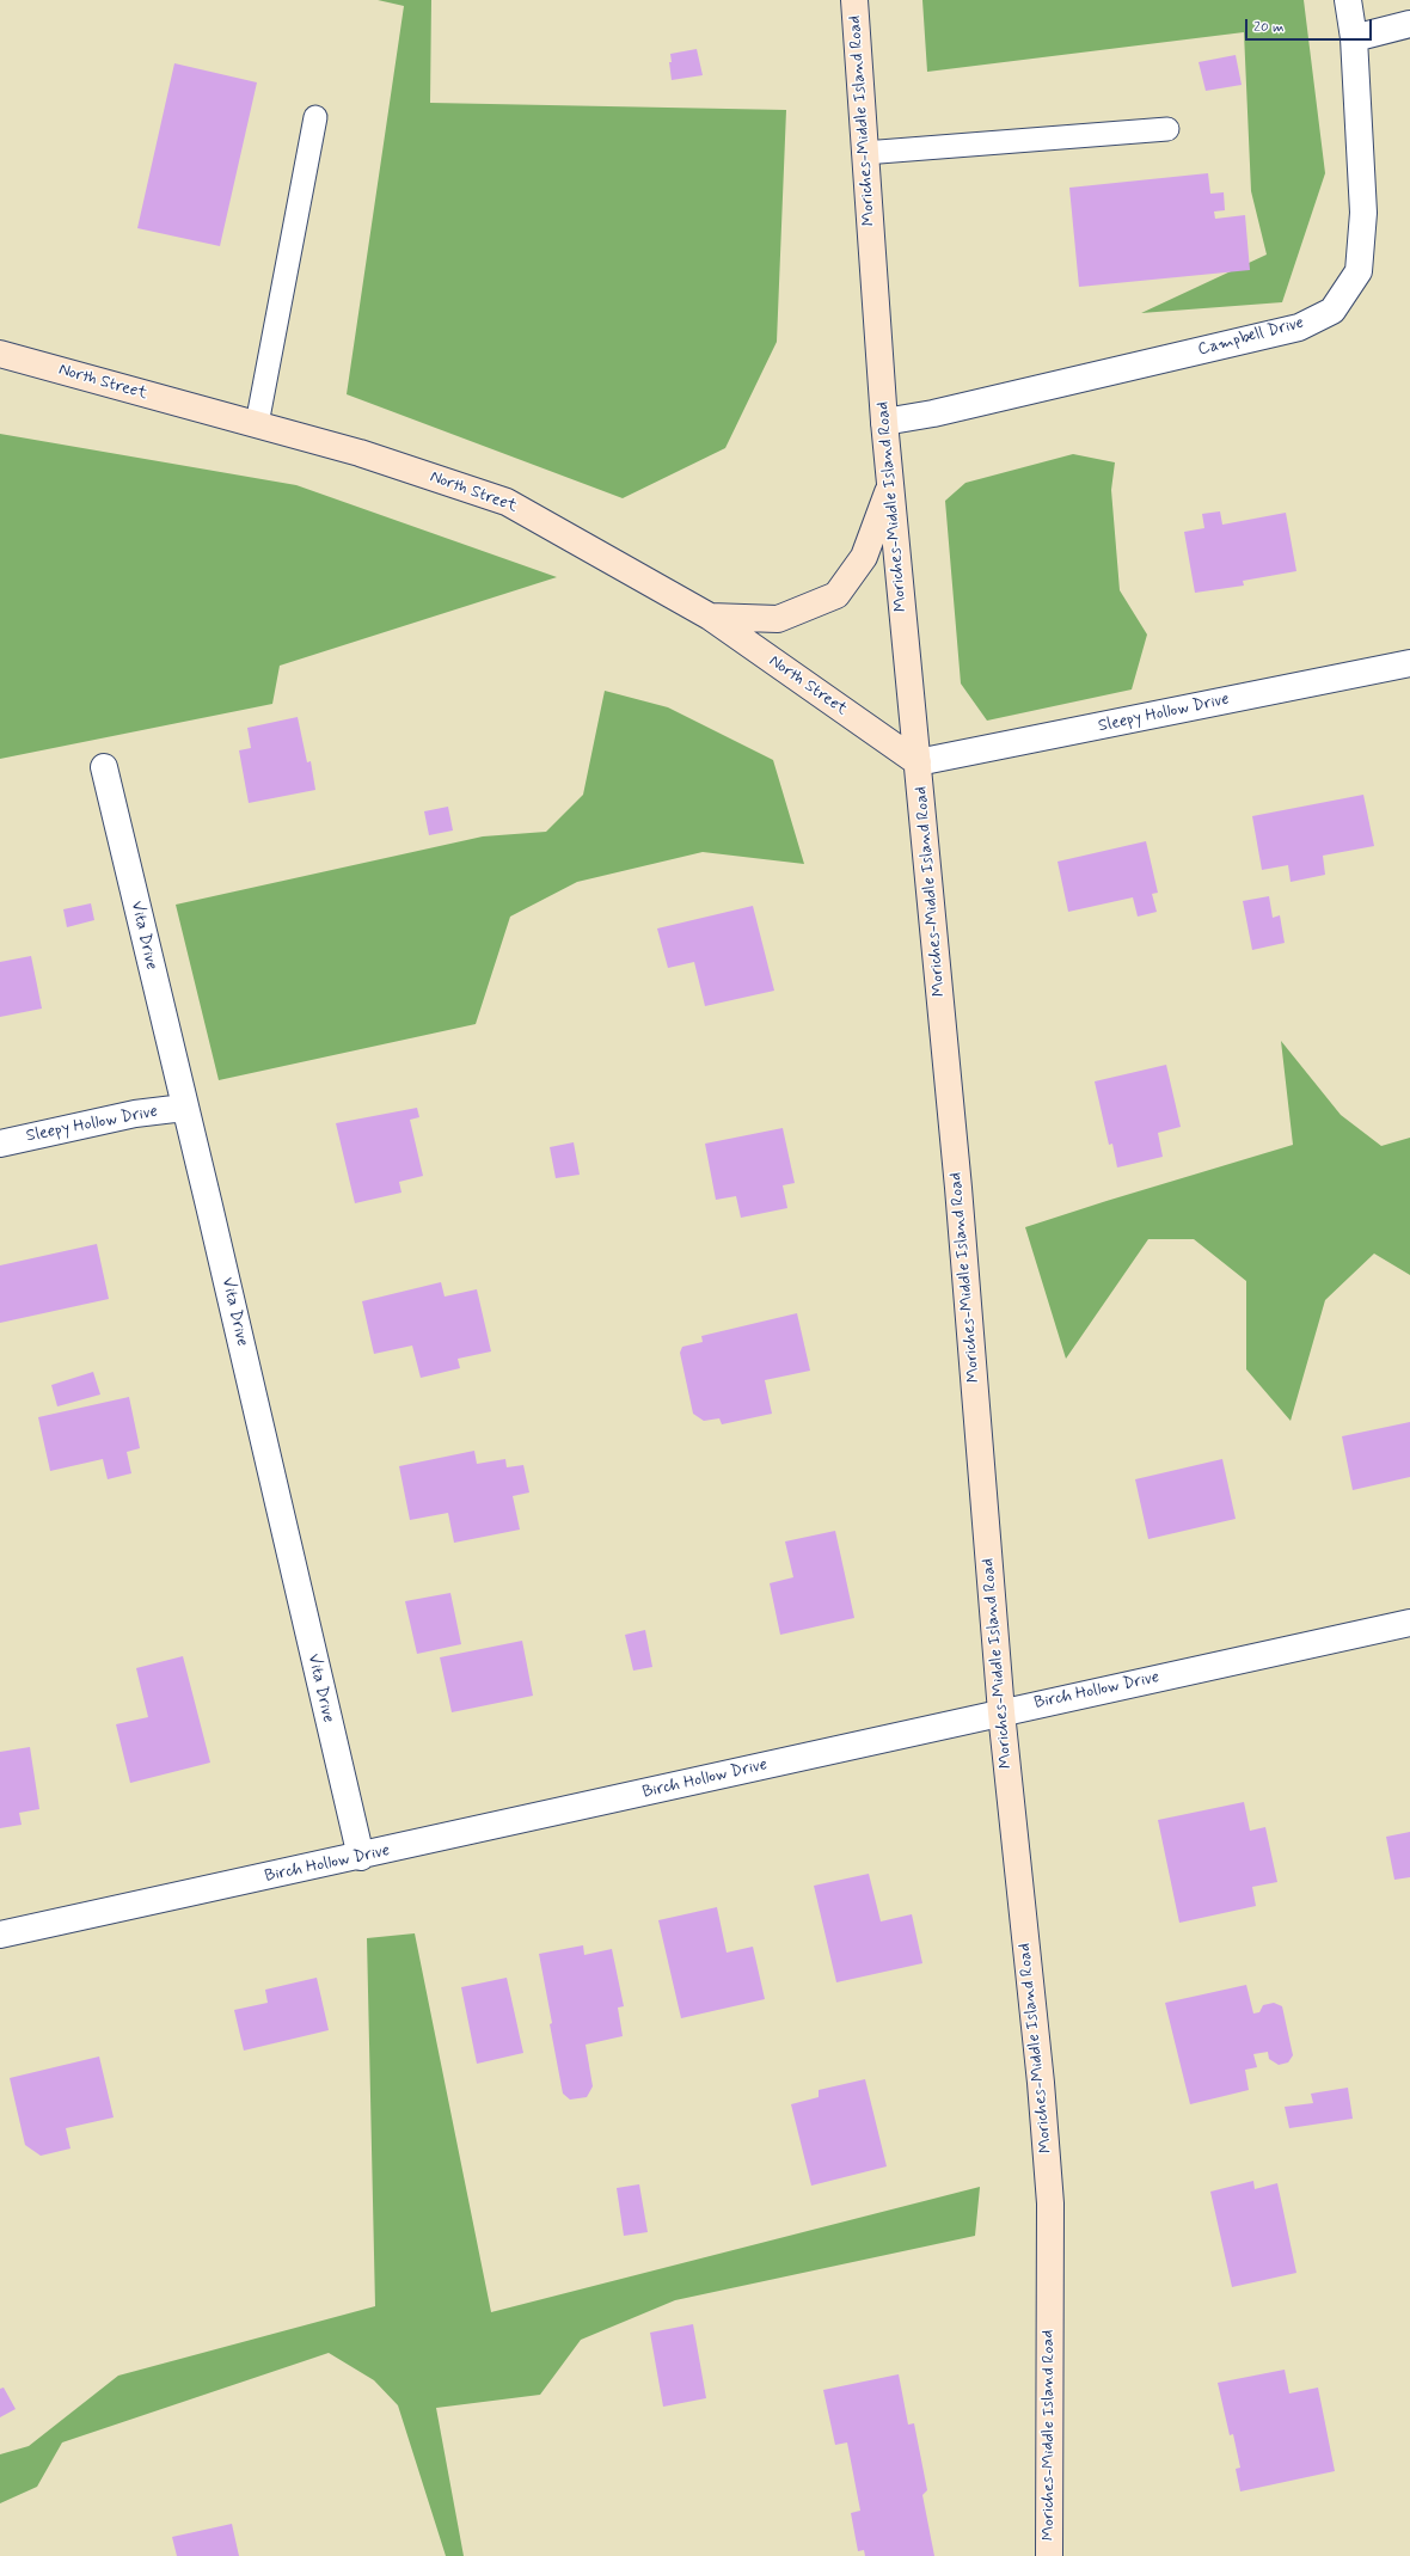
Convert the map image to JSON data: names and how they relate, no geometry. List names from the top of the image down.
{
  "streets": {
    "main road": ["Moriches-Middle Island Road", "North Street"],
    "street": [
      "Campbell Drive",
      "Sleepy Hollow Drive",
      "Vita Drive",
      "Birch Hollow Drive"
    ]
  },
  "crossings": [
    ["Moriches-Middle Island Road", "Campbell Drive"],
    ["Moriches-Middle Island Road", "North Street"],
    ["Moriches-Middle Island Road", "Sleepy Hollow Drive"],
    ["Moriches-Middle Island Road", "Birch Hollow Drive"],
    ["North Street", "Sleepy Hollow Drive"],
    ["Sleepy Hollow Drive", "Vita Drive"],
    ["Vita Drive", "Birch Hollow Drive"]
  ],
  "scale_bar": "20 m"
}
